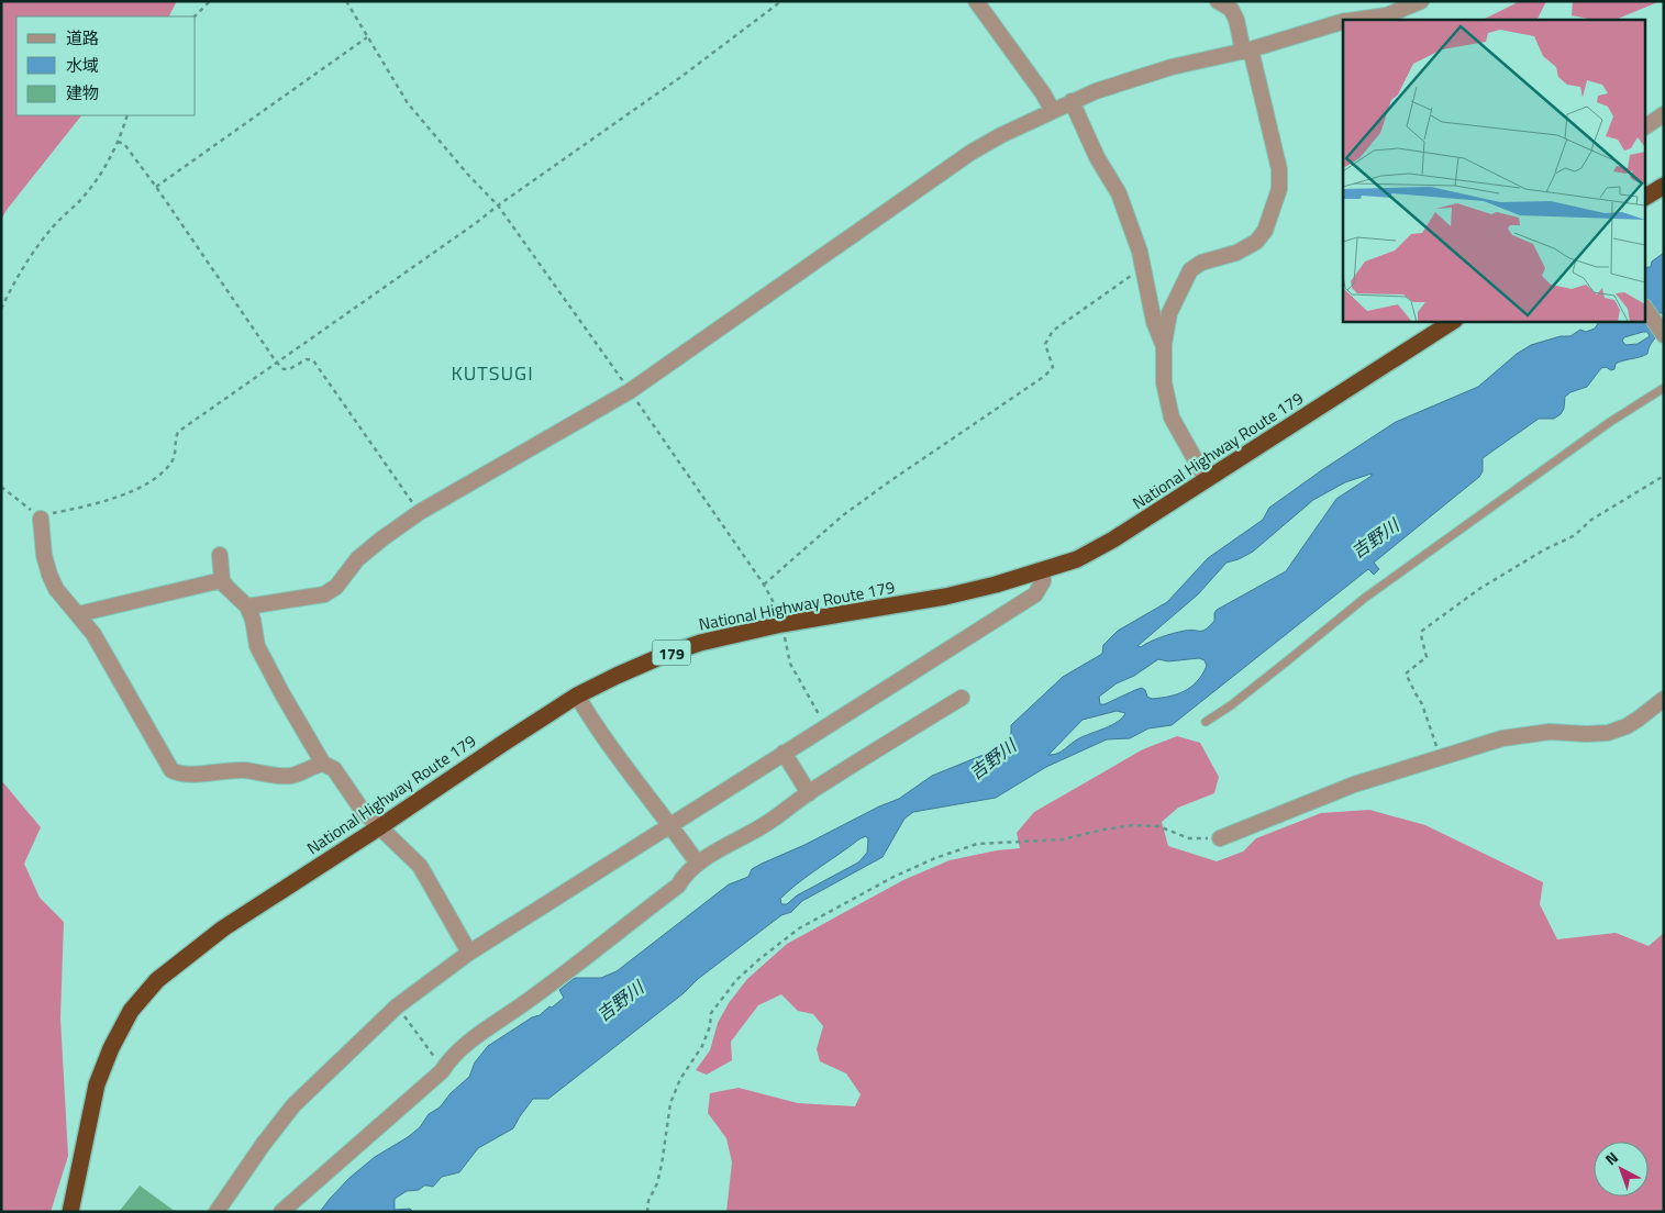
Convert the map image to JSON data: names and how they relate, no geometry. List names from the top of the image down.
{
  "streets": {
    "highway": ["National Highway Route 179", "179"]
  },
  "districts": ["KUTSUGI"],
  "water": ["吉野川"],
  "legend": ["道路", "水域", "建物"],
  "north": "top left"
}
